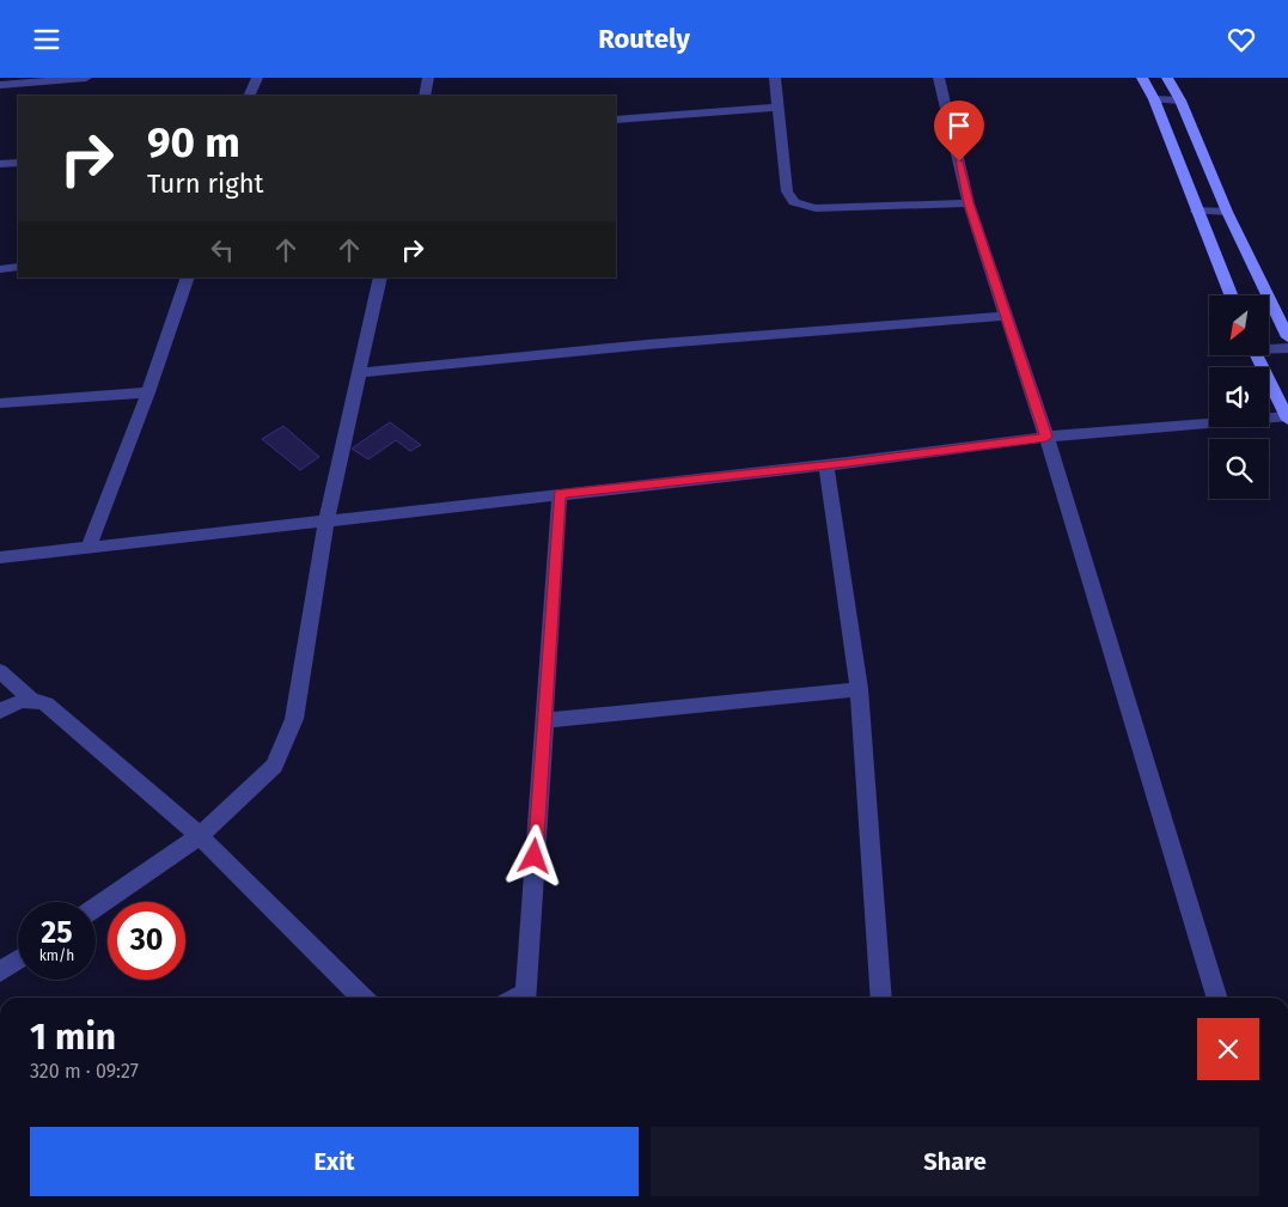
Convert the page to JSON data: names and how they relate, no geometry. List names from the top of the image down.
{
  "north": "bottom left",
  "page": {
    "header": "Routely",
    "turn": ["90 m", "Turn right"],
    "speed": "25 km/h",
    "limit": "30",
    "heading": ["1 min", "320 m · 09:27"],
    "buttons": ["Exit", "Share"]
  }
}
